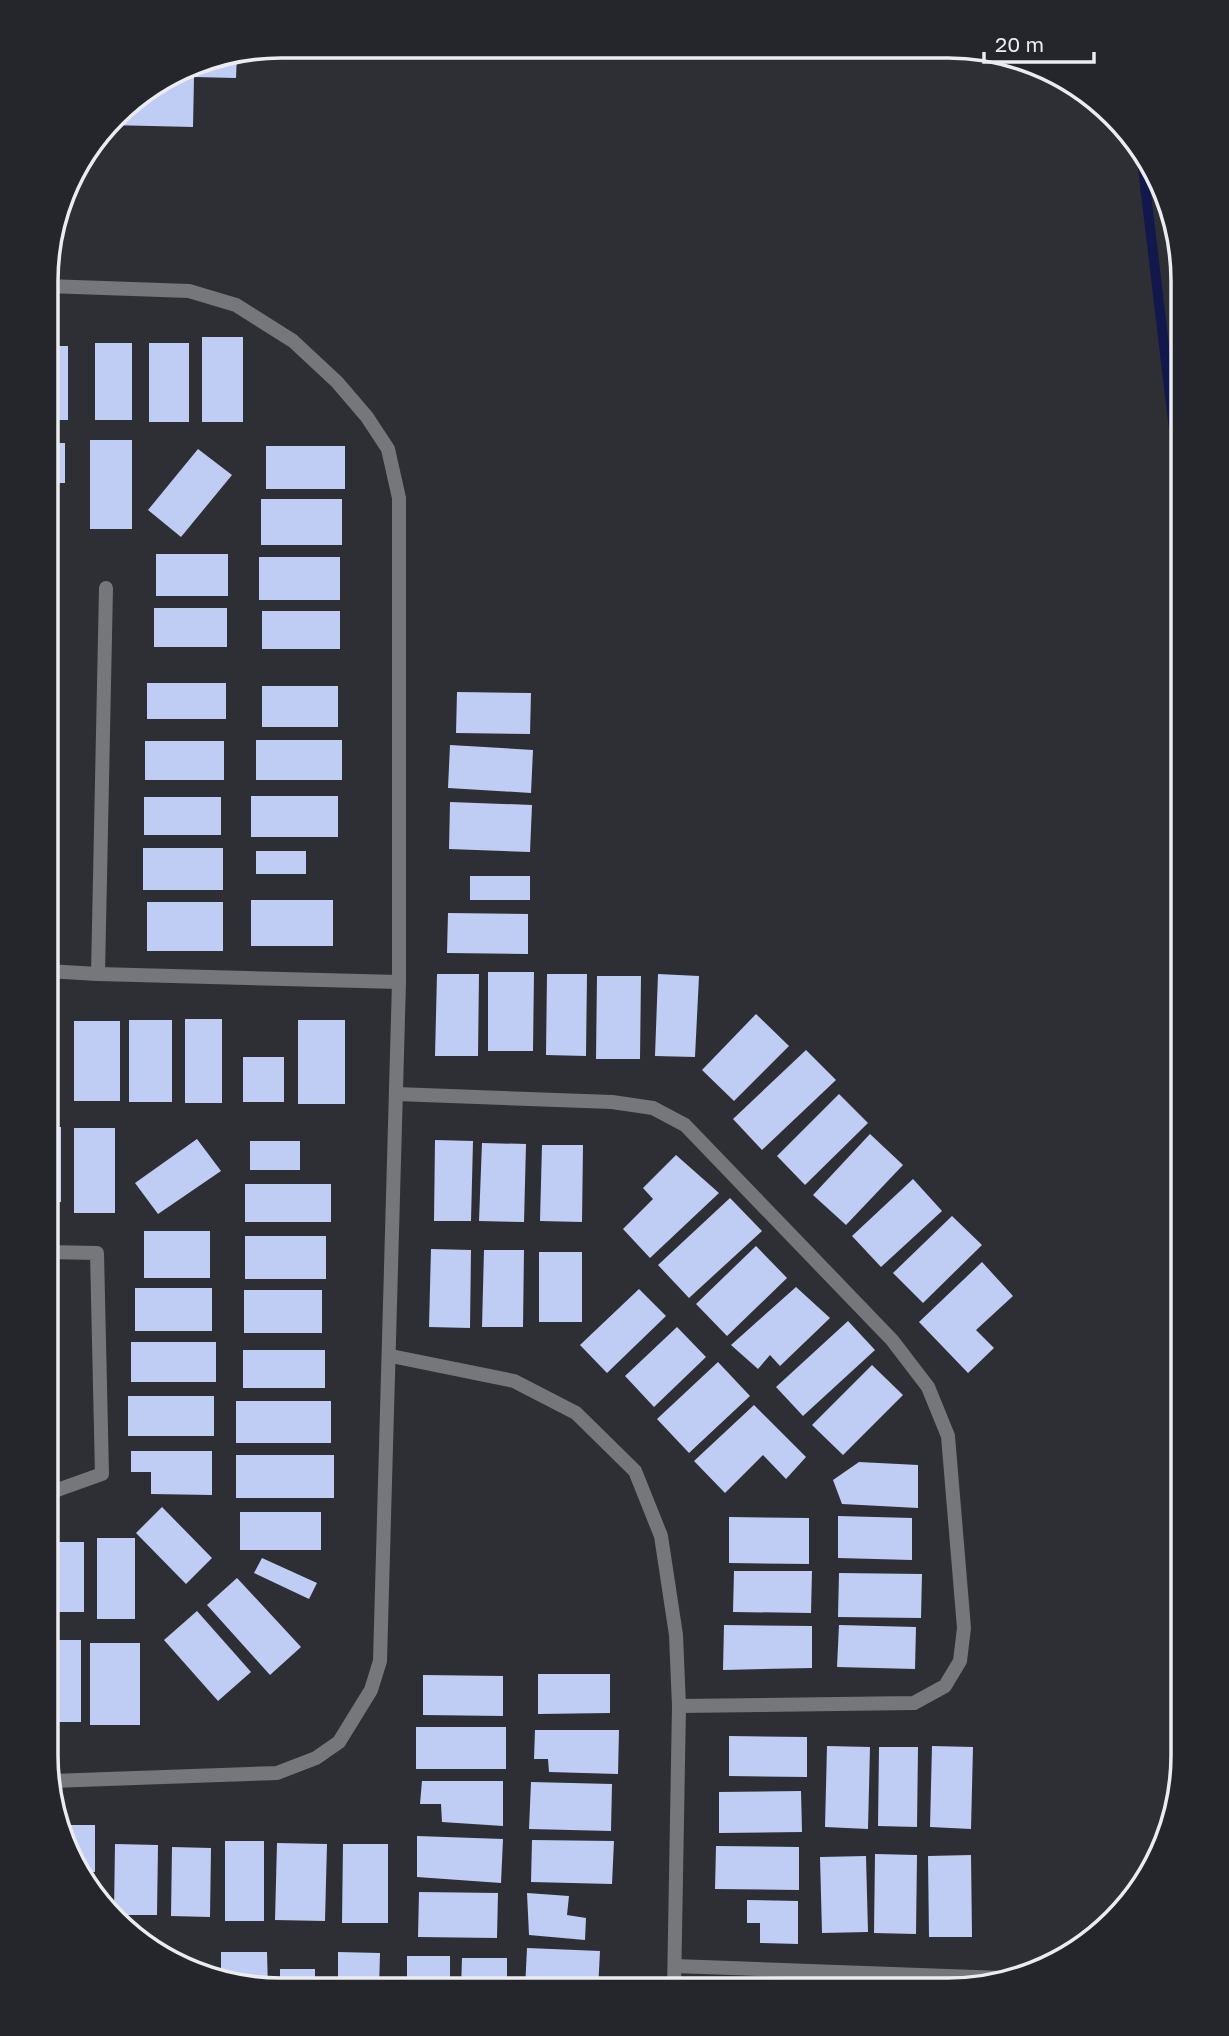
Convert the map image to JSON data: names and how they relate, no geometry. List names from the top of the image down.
{
  "scale_bar": "20 m"
}
